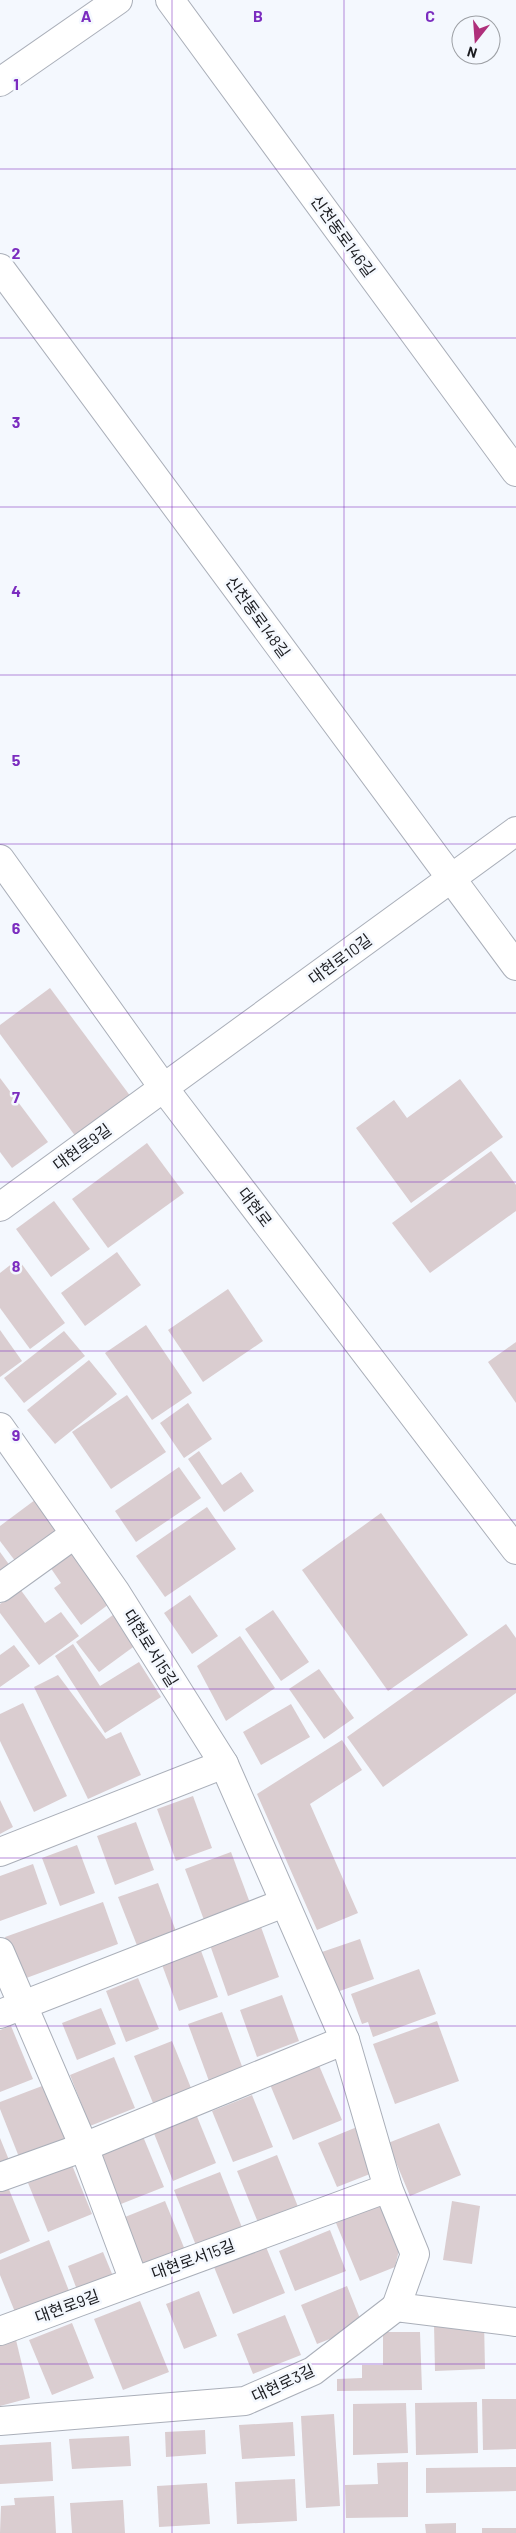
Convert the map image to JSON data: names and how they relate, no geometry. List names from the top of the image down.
{
  "streets": {
    "street": [
      "신천동로146길",
      "신천동로148길",
      "대현로10길",
      "대현로9길",
      "대현로",
      "대현로서15길",
      "대현로3길"
    ]
  },
  "crossings": [
    ["신천동로148길", "대현로10길"],
    ["대현로10길", "대현로9길"],
    ["대현로10길", "대현로"],
    ["대현로9길", "대현로"],
    ["대현로9길", "대현로서15길"],
    ["대현로서15길", "대현로3길"]
  ],
  "north": "bottom",
  "grid": {
    "columns": ["A", "B", "C"],
    "rows": [
      "1",
      "2",
      "3",
      "4",
      "5",
      "6",
      "7",
      "8",
      "9"
    ]
  }
}
